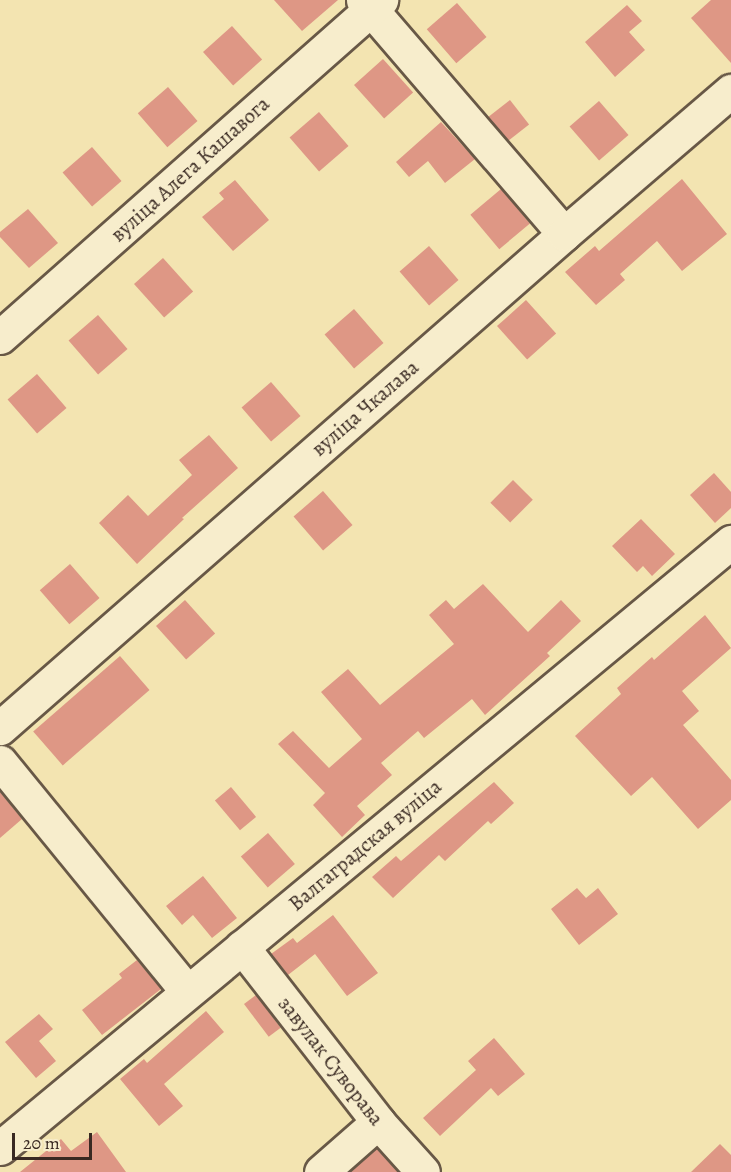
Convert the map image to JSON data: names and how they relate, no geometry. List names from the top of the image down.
{
  "streets": {
    "street": [
      "вуліца Алега Кашавога",
      "вуліца Чкалава",
      "Валгаградская вуліца",
      "завулак Суворава"
    ]
  },
  "crossings": [
    ["Валгаградская вуліца", "завулак Суворава"]
  ],
  "scale_bar": "20 m"
}
